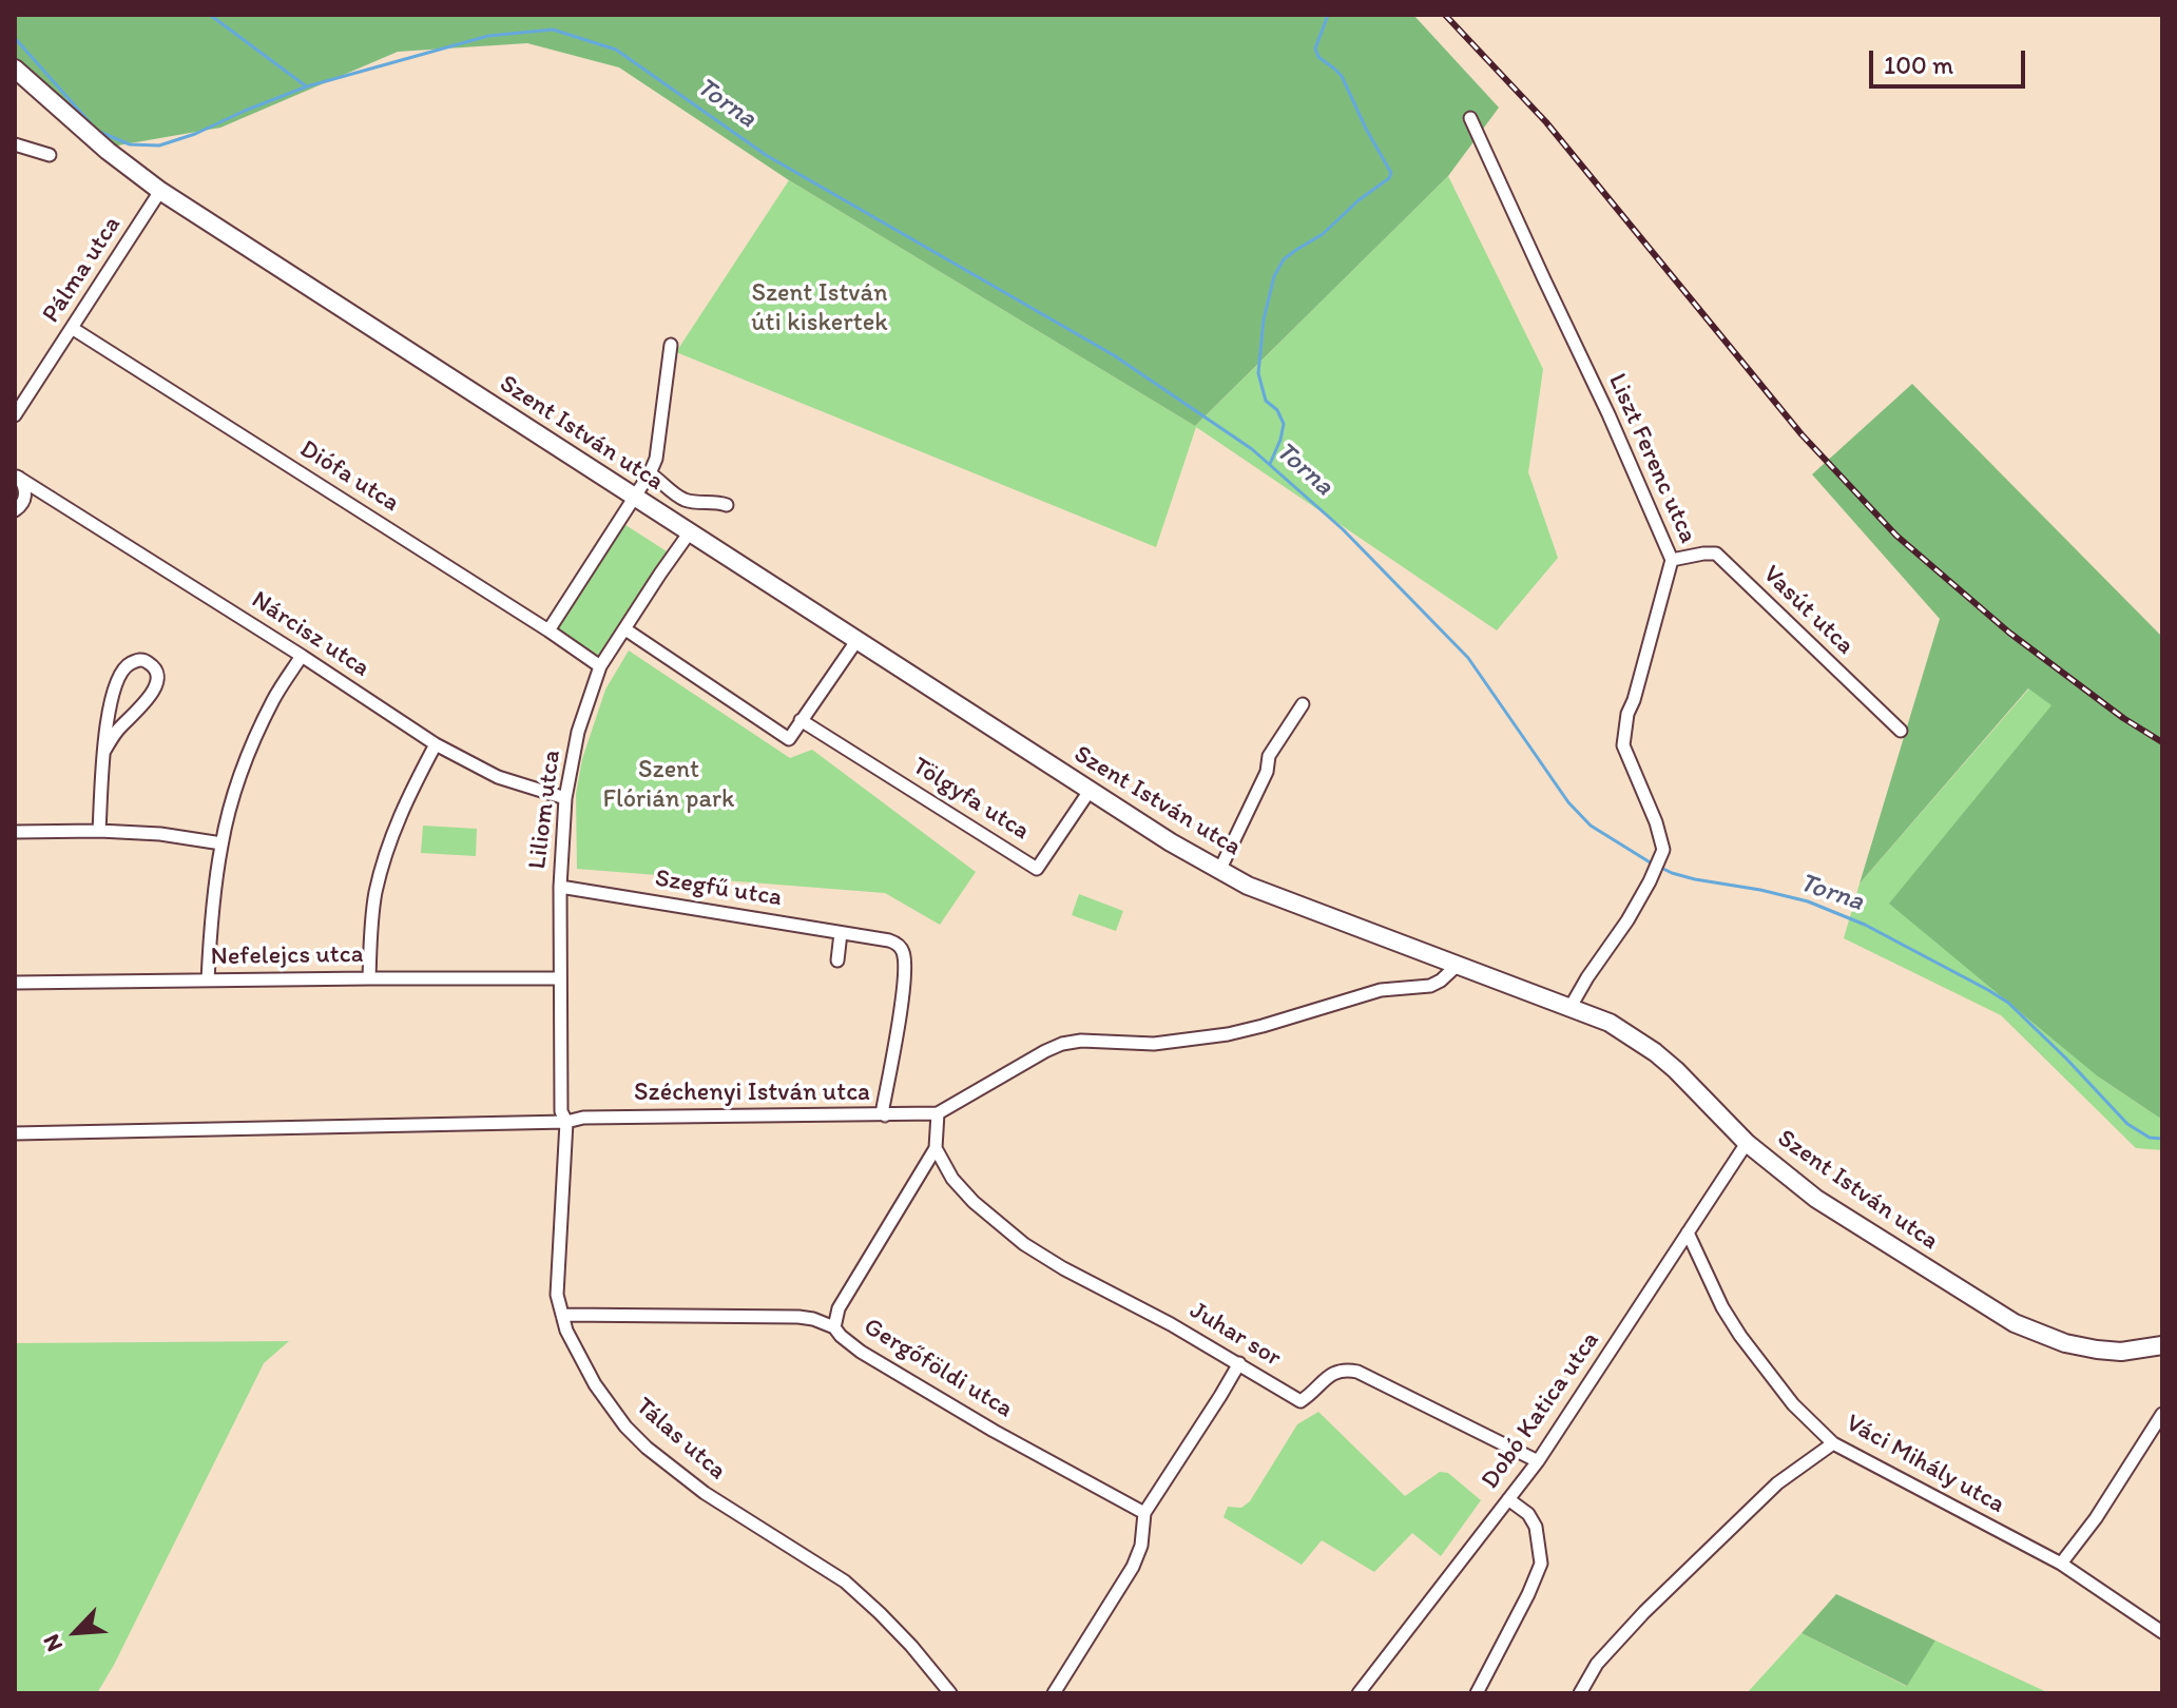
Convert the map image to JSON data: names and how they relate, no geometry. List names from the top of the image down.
{
  "streets": {
    "main road": ["Szent István utca"],
    "street": [
      "Pálma utca",
      "Liszt Ferenc utca",
      "Diófa utca",
      "Vasút utca",
      "Nárcisz utca",
      "Tölgyfa utca",
      "Liliom utca",
      "Szegfű utca",
      "Nefelejcs utca",
      "Széchenyi István utca",
      "Juhar sor",
      "Gergőföldi utca",
      "Dobó Katica utca",
      "Tálas utca",
      "Váci Mihály utca"
    ]
  },
  "crossings": [
    ["Pálma utca", "Szent István utca"],
    ["Pálma utca", "Diófa utca"],
    ["Szent István utca", "Liszt Ferenc utca"],
    ["Szent István utca", "Tölgyfa utca"],
    ["Szent István utca", "Liliom utca"],
    ["Szent István utca", "Széchenyi István utca"],
    ["Szent István utca", "Dobó Katica utca"],
    ["Liszt Ferenc utca", "Vasút utca"],
    ["Diófa utca", "Liliom utca"],
    ["Nárcisz utca", "Liliom utca"],
    ["Liliom utca", "Szegfű utca"],
    ["Liliom utca", "Nefelejcs utca"],
    ["Liliom utca", "Széchenyi István utca"],
    ["Liliom utca", "Tálas utca"],
    ["Szegfű utca", "Széchenyi István utca"],
    ["Széchenyi István utca", "Gergőföldi utca"],
    ["Széchenyi István utca", "Tálas utca"],
    ["Juhar sor", "Gergőföldi utca"],
    ["Juhar sor", "Dobó Katica utca"],
    ["Dobó Katica utca", "Váci Mihály utca"]
  ],
  "water": ["Torna"],
  "parks": ["Szent István úti kiskertek", "Szent Flórián park"],
  "scale_bar": "100 m",
  "north": "bottom left"
}
